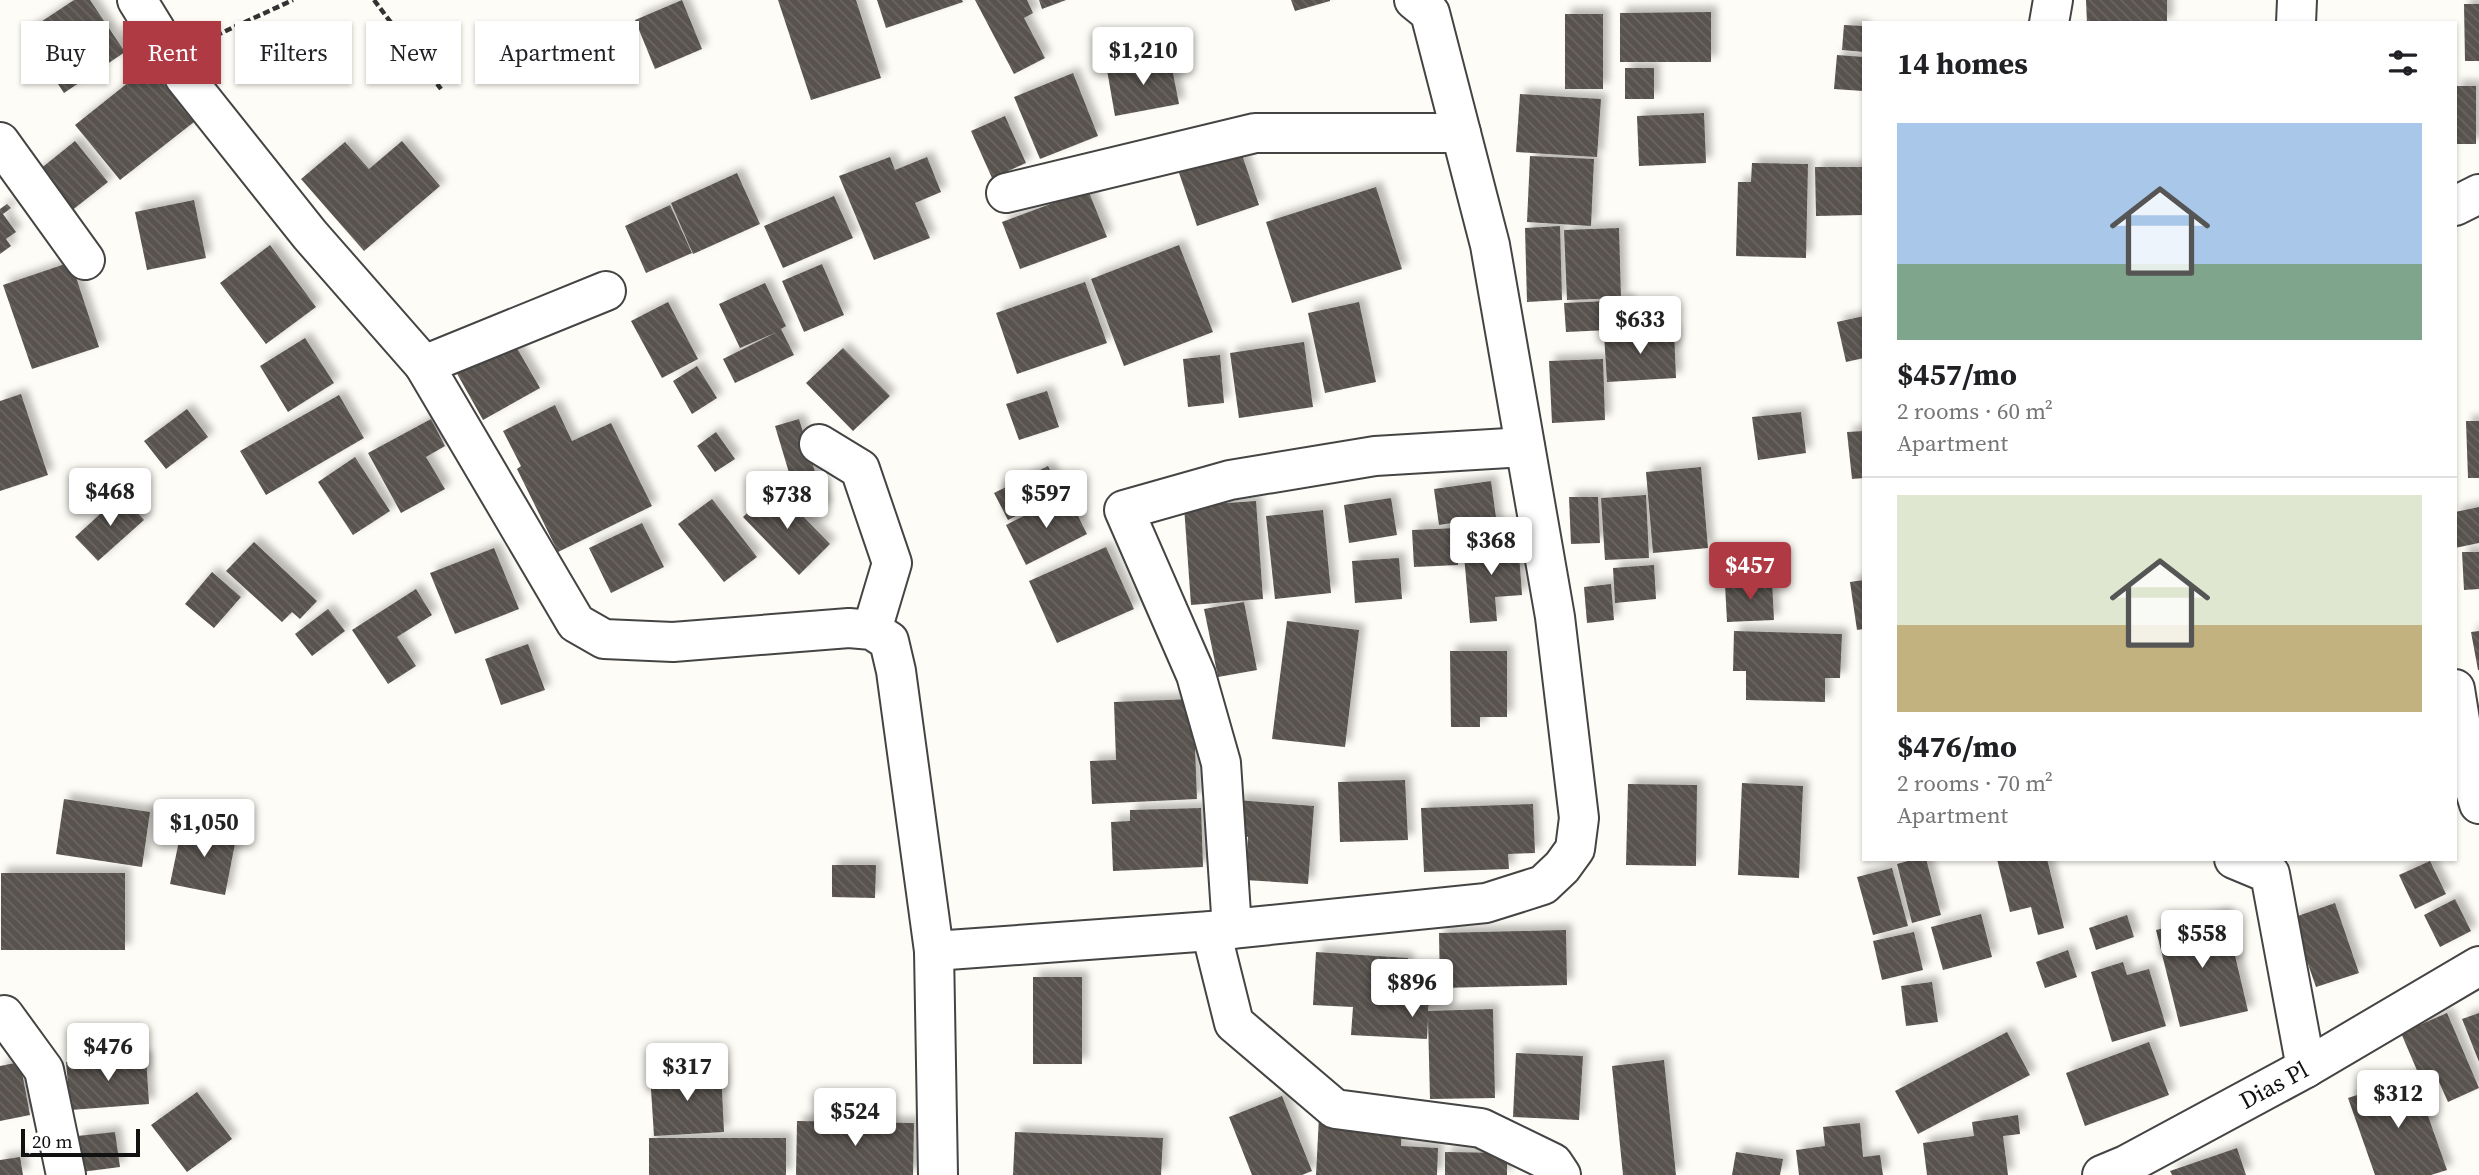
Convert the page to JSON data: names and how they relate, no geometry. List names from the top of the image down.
{
  "streets": {
    "street": ["Dias Pl"]
  },
  "scale_bar": "20 m",
  "page": {
    "chip": [
      "Buy",
      "Rent",
      "Filters",
      "New",
      "Apartment"
    ],
    "heading": "14 homes",
    "price": [
      "$1,210",
      "$633",
      "$468",
      "$597",
      "$738",
      "$368",
      "$457",
      "$1,050",
      "$558",
      "$896",
      "$476",
      "$317",
      "$312",
      "$524"
    ],
    "list": [
      {
        "name": "$457/mo",
        "note": "2 rooms · 60 m² · Apartment"
      },
      {
        "name": "$476/mo",
        "note": "2 rooms · 70 m² · Apartment"
      }
    ],
    "scale": "20 m"
  }
}
